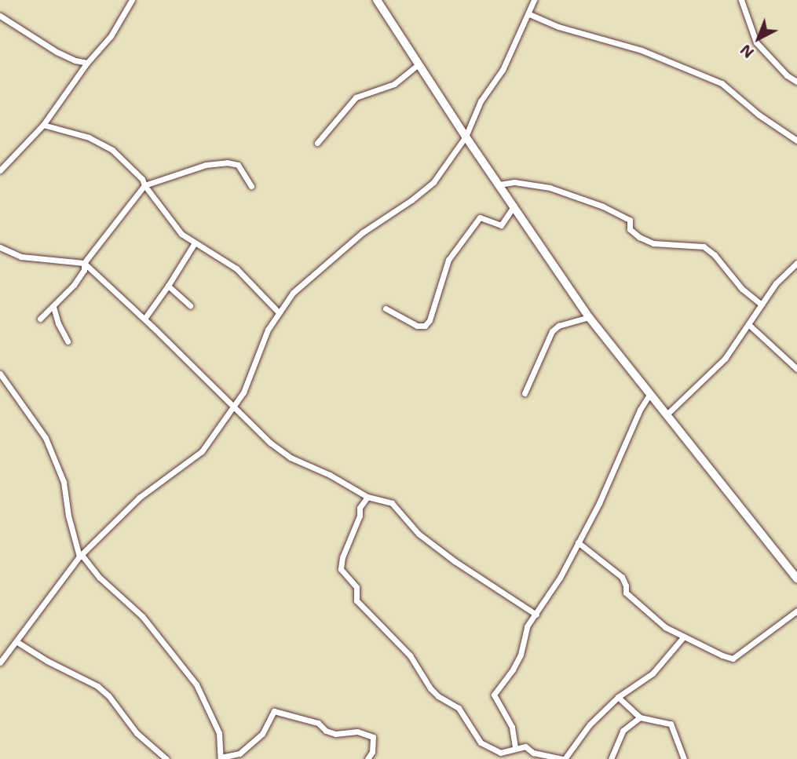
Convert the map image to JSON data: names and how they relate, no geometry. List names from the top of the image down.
{
  "north": "bottom left"
}
